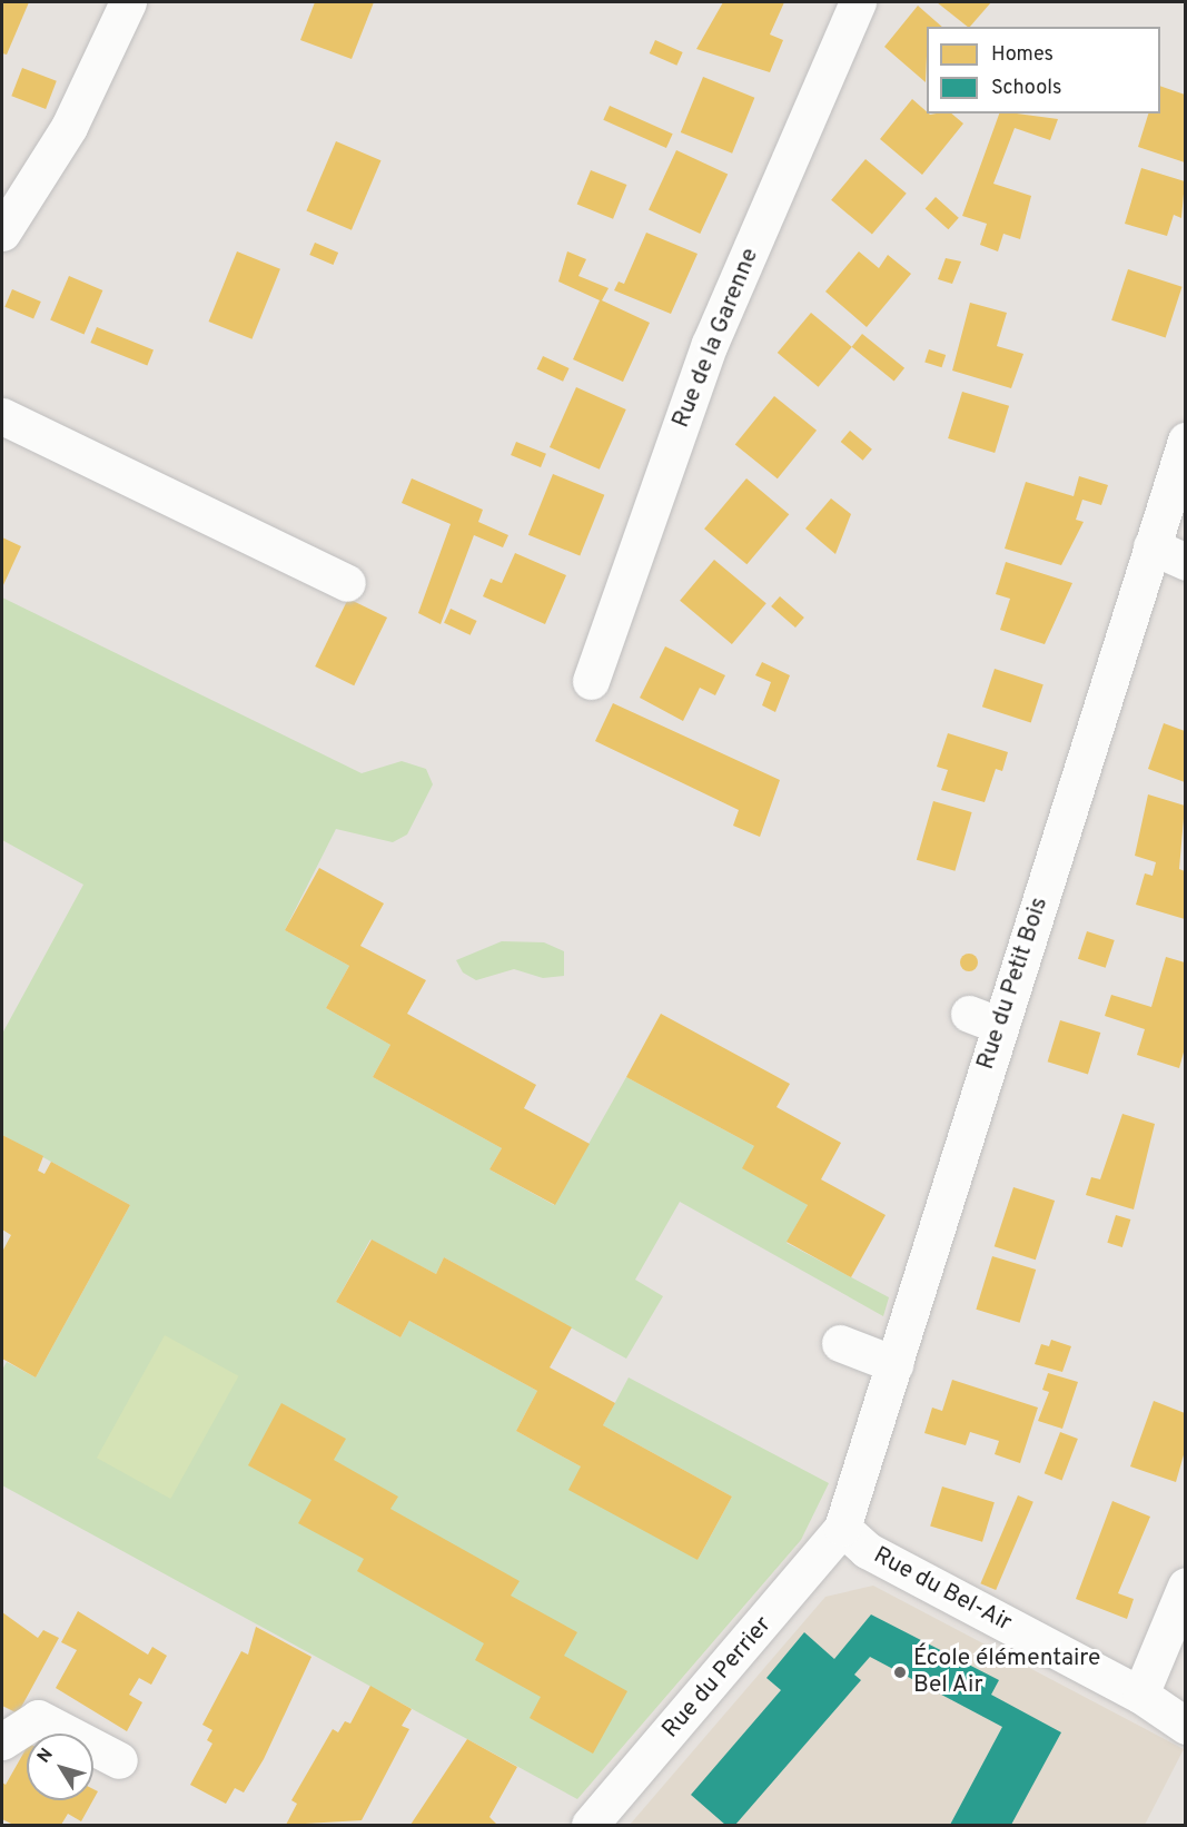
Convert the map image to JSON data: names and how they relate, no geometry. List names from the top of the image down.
{
  "streets": {
    "street": [
      "Rue de la Garenne",
      "Rue du Petit Bois",
      "Rue du Bel-Air",
      "Rue du Perrier"
    ]
  },
  "crossings": [
    ["Rue du Petit Bois", "Rue du Bel-Air"],
    ["Rue du Petit Bois", "Rue du Perrier"],
    ["Rue du Bel-Air", "Rue du Perrier"]
  ],
  "places": ["École élémentaire Bel Air"],
  "legend": ["Homes", "Schools"],
  "north": "top left"
}
